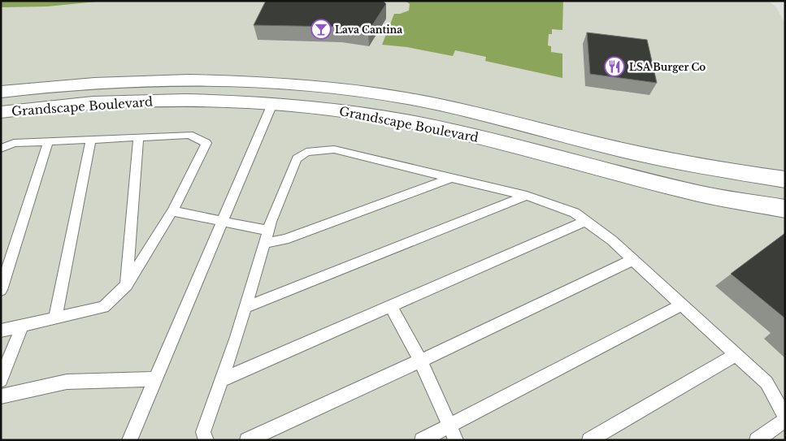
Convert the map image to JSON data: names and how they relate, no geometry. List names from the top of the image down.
{
  "streets": {
    "street": ["Grandscape Boulevard"]
  },
  "places": {
    "bar": ["Lava Cantina"],
    "restaurant": ["LSA Burger Co"]
  }
}
